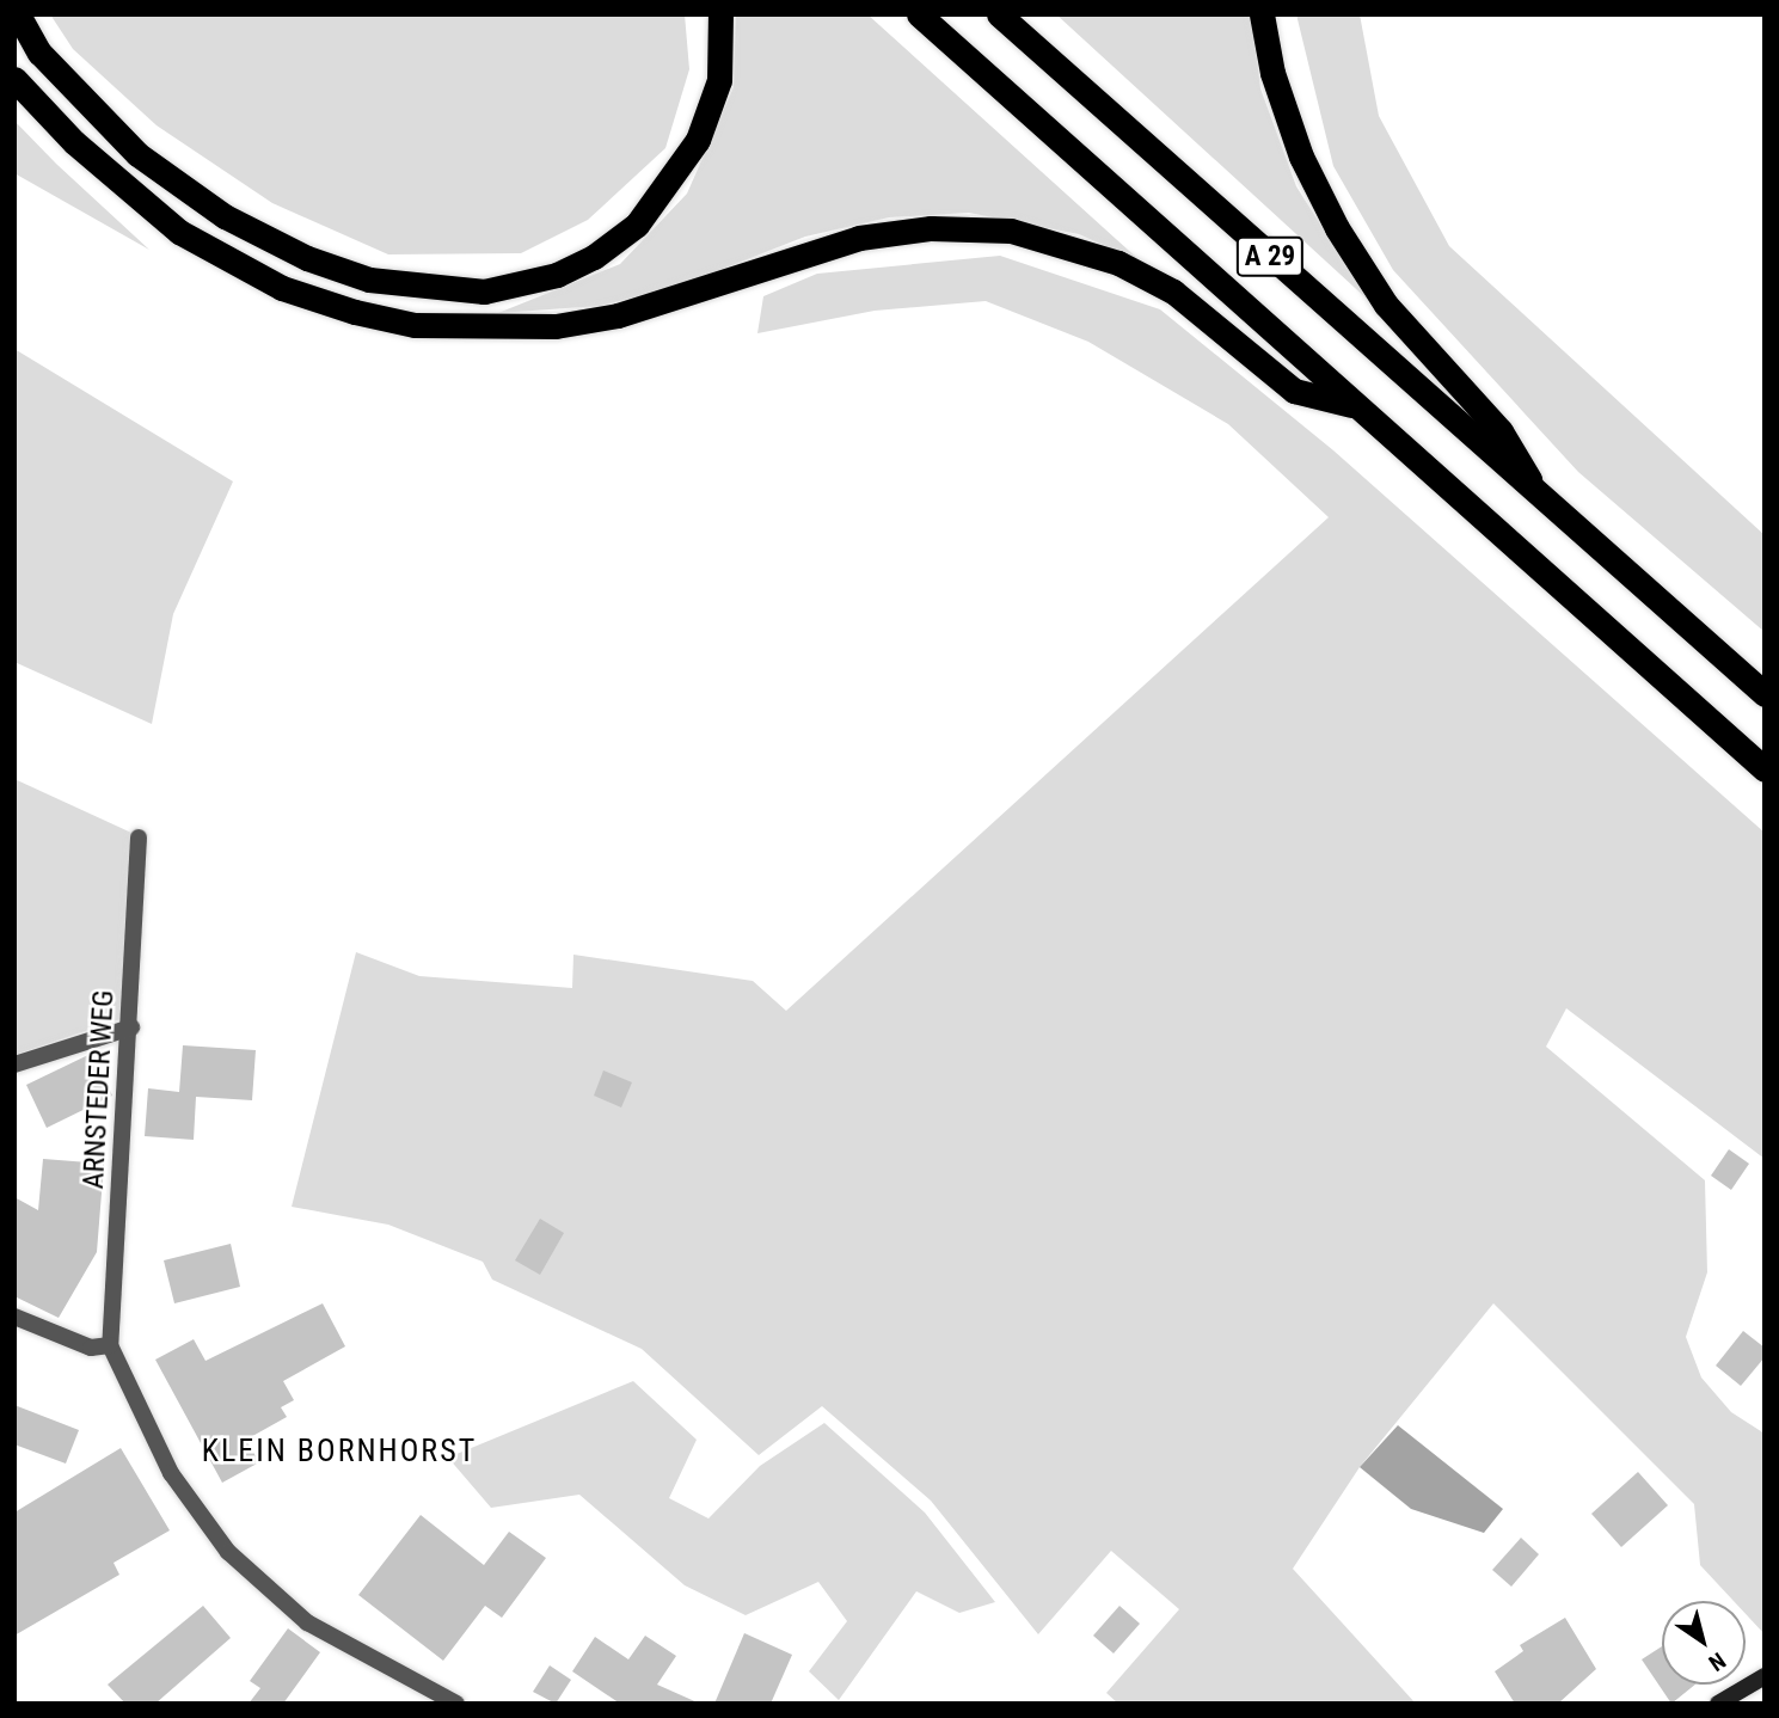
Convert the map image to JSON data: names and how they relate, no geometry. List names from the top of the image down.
{
  "streets": {
    "highway": ["A 29"],
    "street": ["ARNSTEDER WEG"]
  },
  "districts": ["KLEIN BORNHORST"],
  "north": "bottom right"
}
